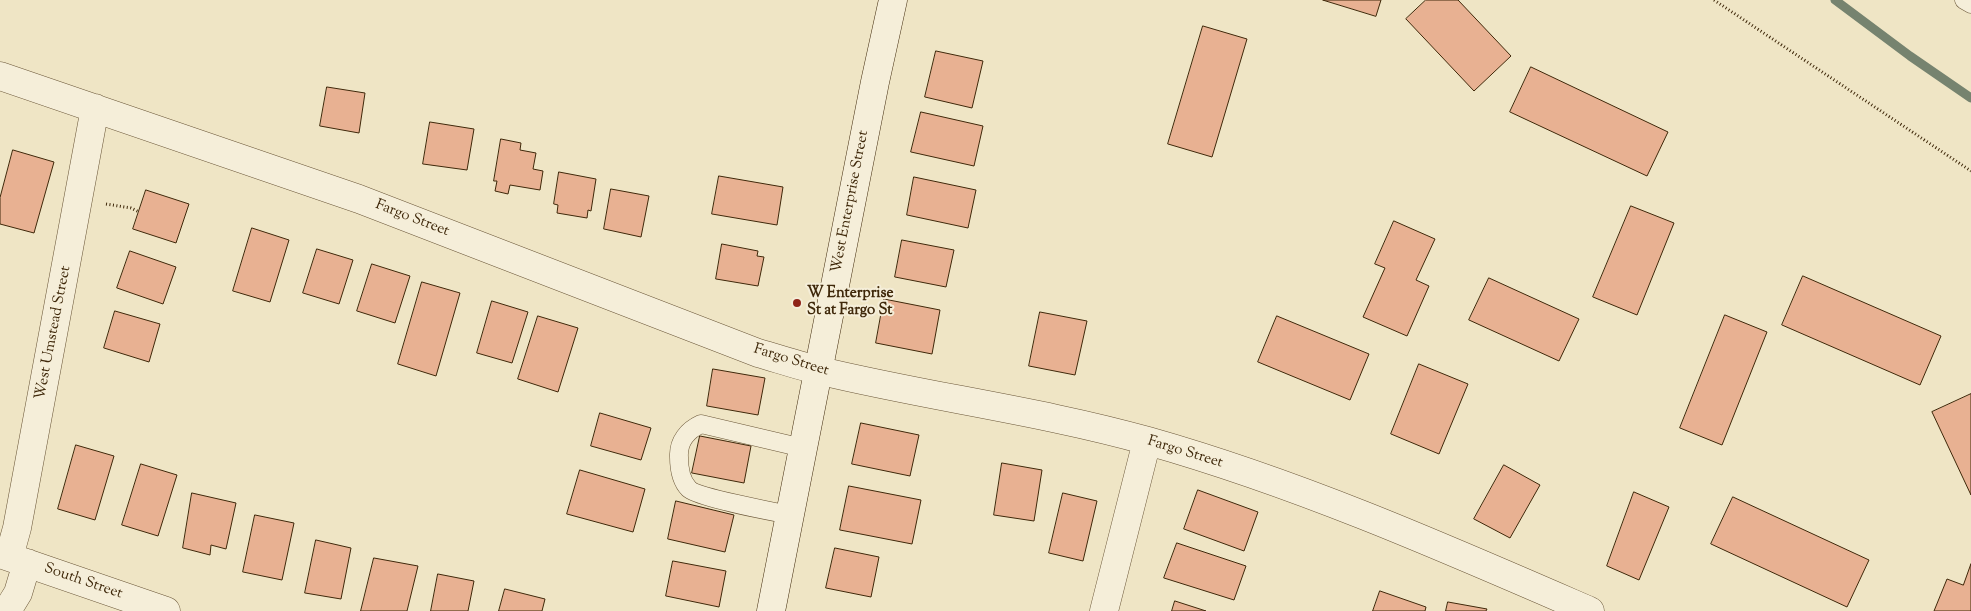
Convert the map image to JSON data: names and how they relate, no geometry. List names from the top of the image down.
{
  "streets": {
    "street": [
      "West Enterprise Street",
      "Fargo Street",
      "West Umstead Street",
      "South Street"
    ]
  },
  "crossings": [
    ["West Enterprise Street", "Fargo Street"],
    ["Fargo Street", "West Umstead Street"],
    ["West Umstead Street", "South Street"]
  ],
  "places": ["W Enterprise St at Fargo St"]
}
